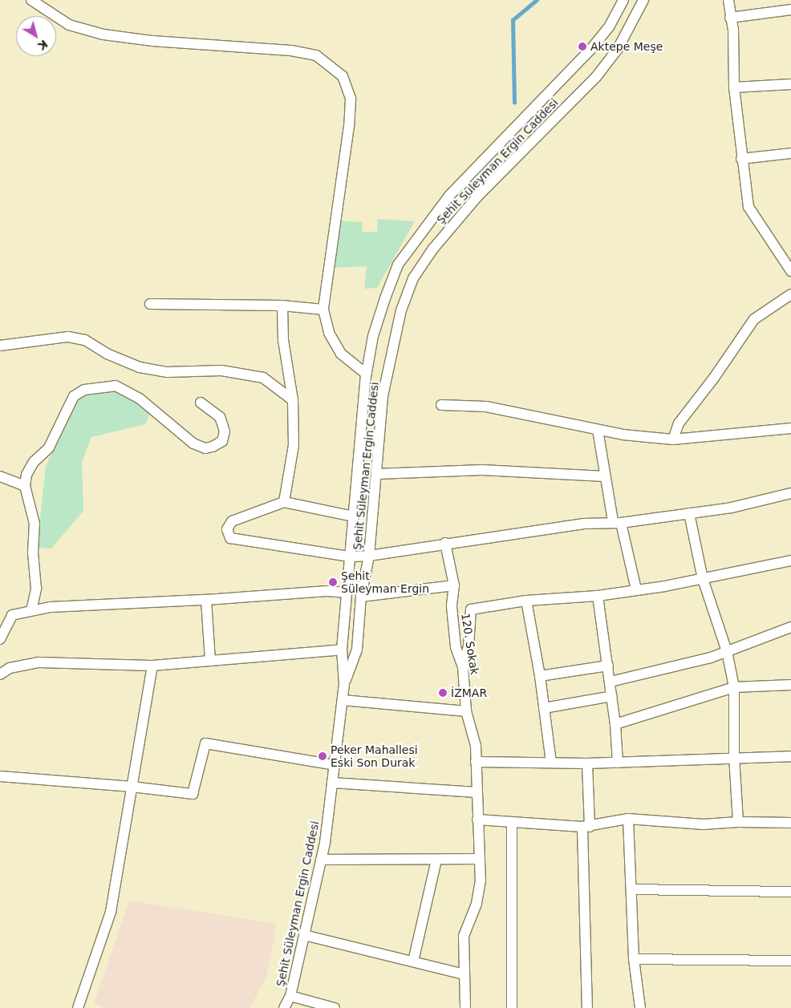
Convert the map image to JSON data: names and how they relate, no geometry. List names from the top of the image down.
{
  "streets": {
    "street": ["Şehit Süleyman Ergin Caddesi", "120. Sokak"]
  },
  "places": [
    "Aktepe Meşe",
    "Şehit Süleyman Ergin",
    "İZMAR",
    "Peker Mahallesi Eski Son Durak"
  ],
  "north": "bottom right"
}
